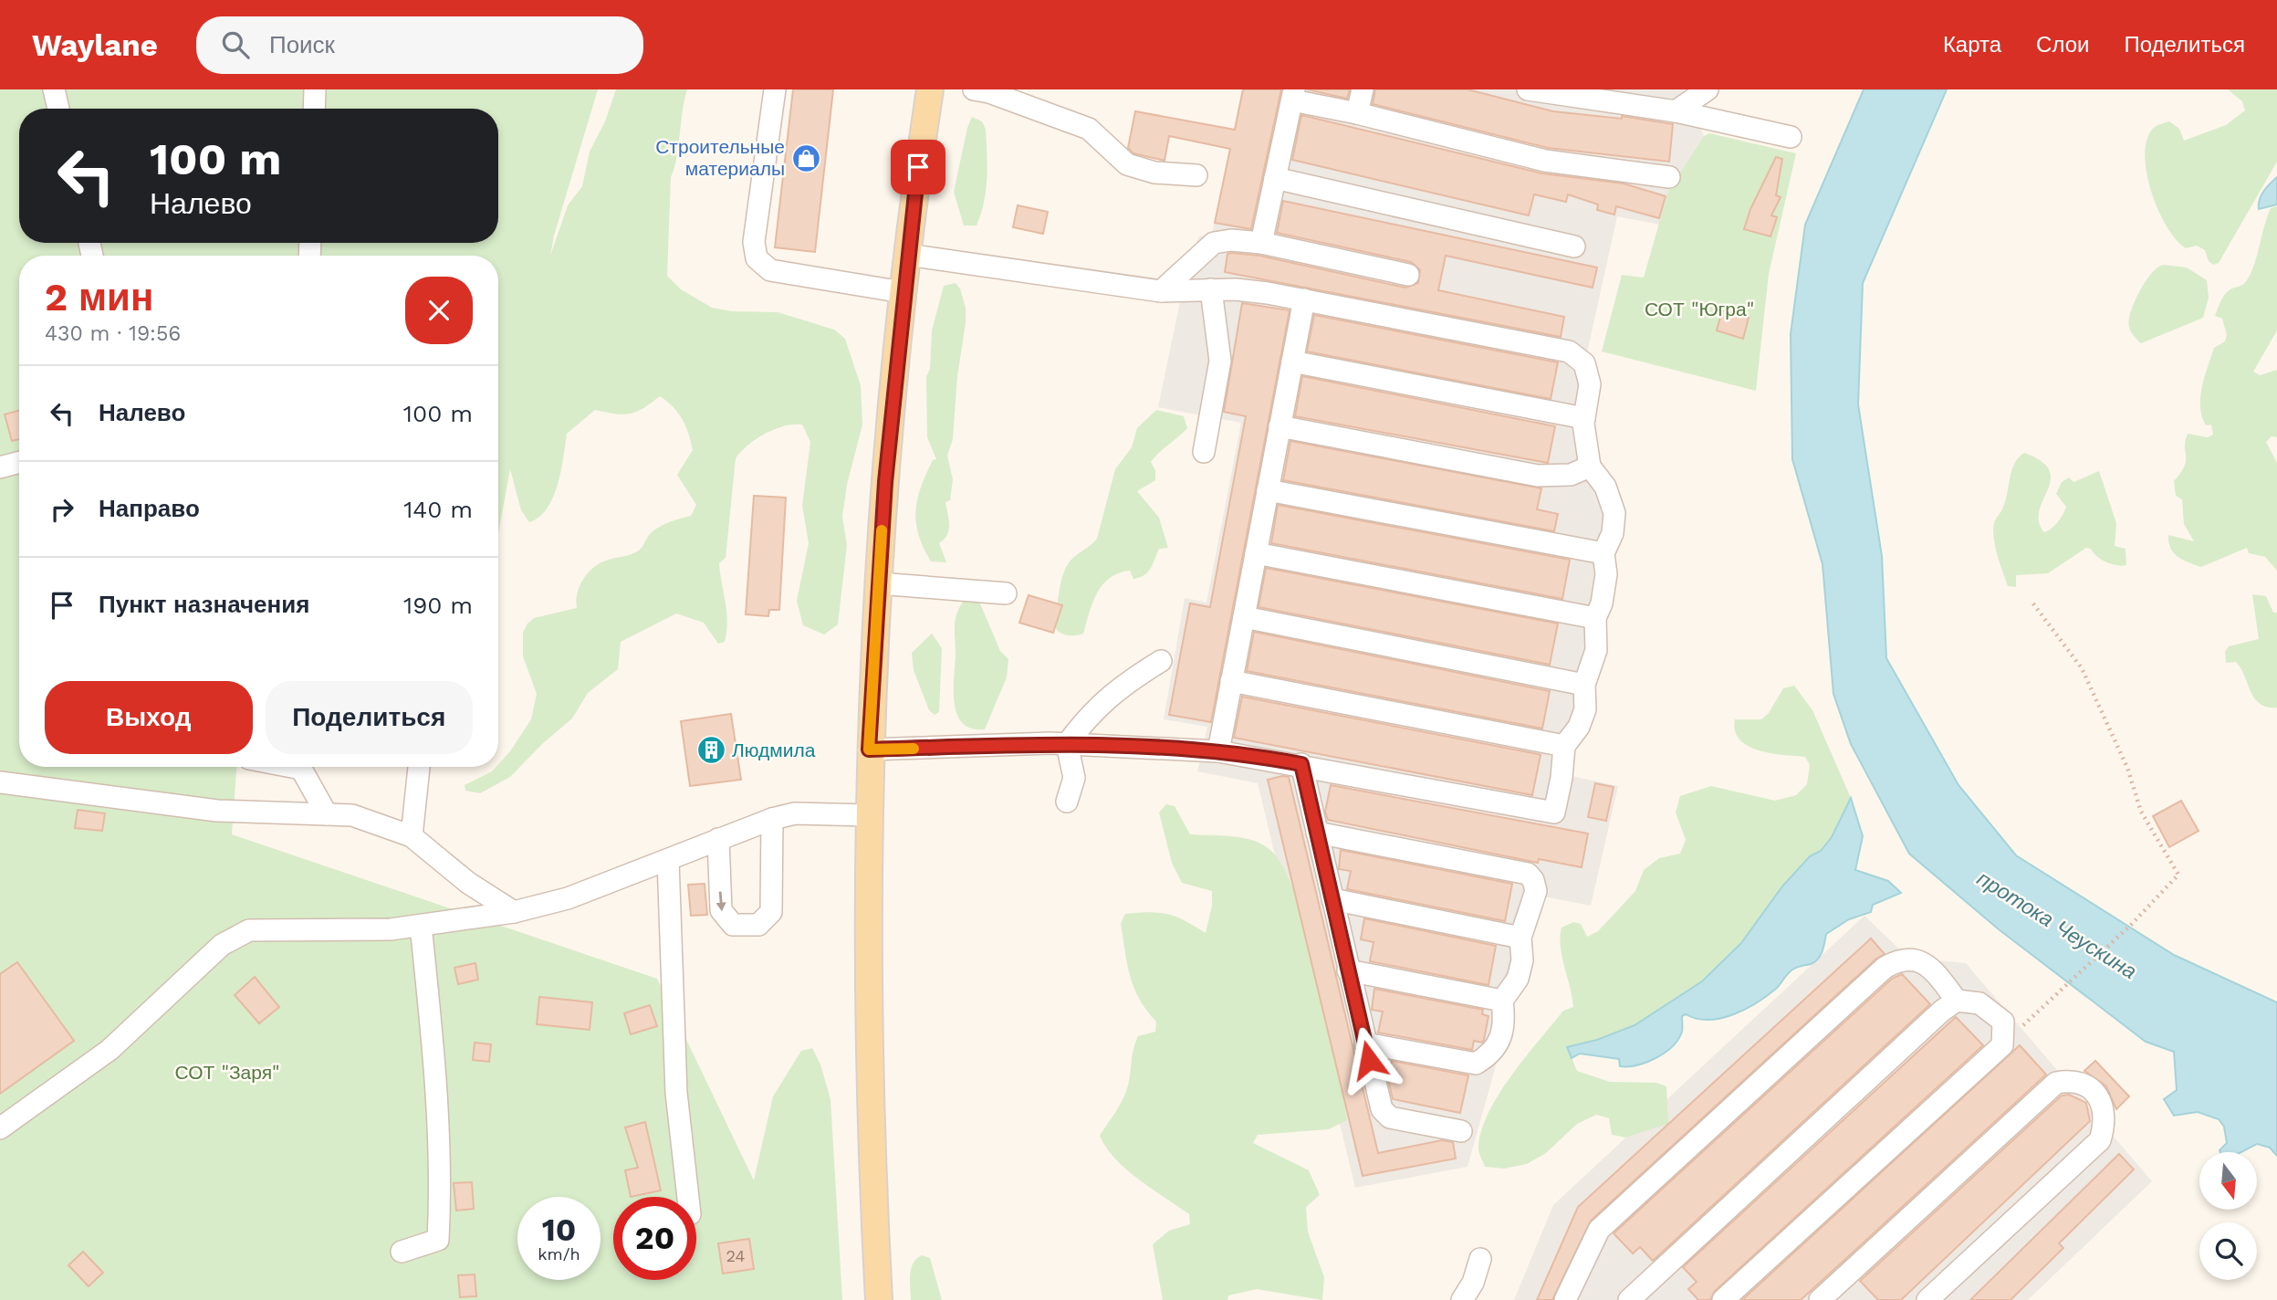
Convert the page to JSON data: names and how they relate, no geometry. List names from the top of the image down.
{
  "water": ["протока Чеускина"],
  "parks": ["СОТ \"Югра\"", "СОТ \"Заря\""],
  "places": {
    "shop": ["Строительные материалы"],
    "building": ["Людмила"]
  },
  "house_numbers": ["24"],
  "north": "bottom",
  "page": {
    "header": "Waylane",
    "search": "Поиск",
    "nav": ["Карта", "Слои", "Поделиться"],
    "turn": ["100 m", "Налево"],
    "heading": ["2 мин", "430 m · 19:56"],
    "list": [
      {
        "name": "Налево",
        "value": "100 m"
      },
      {
        "name": "Направо",
        "value": "140 m"
      },
      {
        "name": "Пункт назначения",
        "value": "190 m"
      }
    ],
    "buttons": ["Выход", "Поделиться"],
    "speed": "10 km/h",
    "limit": "20"
  }
}
